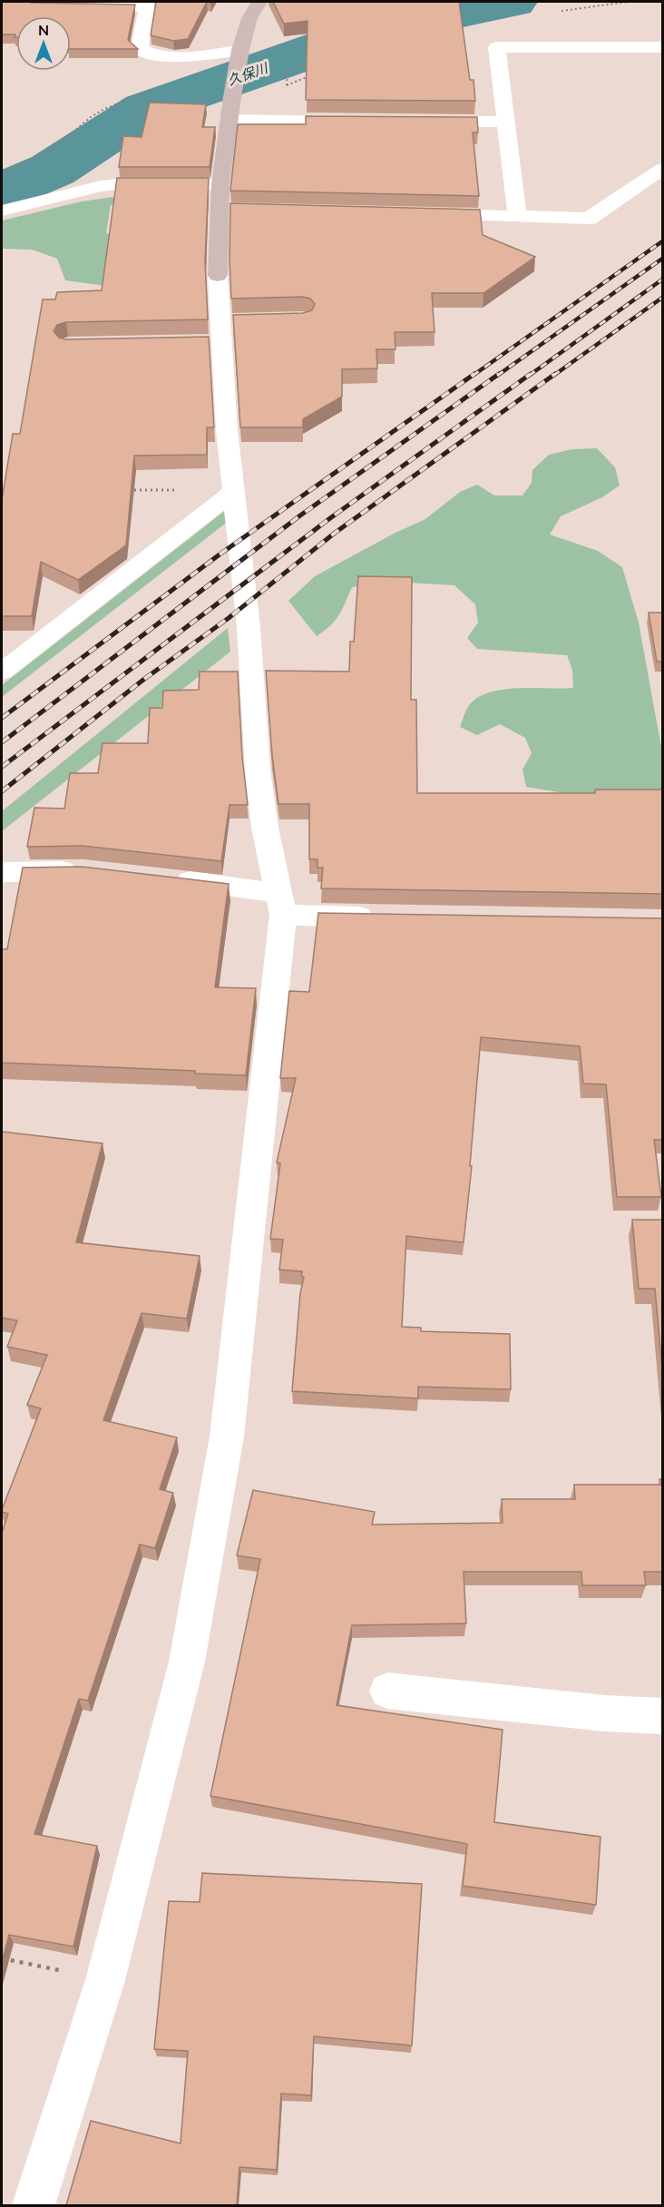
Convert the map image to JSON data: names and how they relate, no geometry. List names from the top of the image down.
{
  "water": ["久保川"],
  "north": "top"
}
